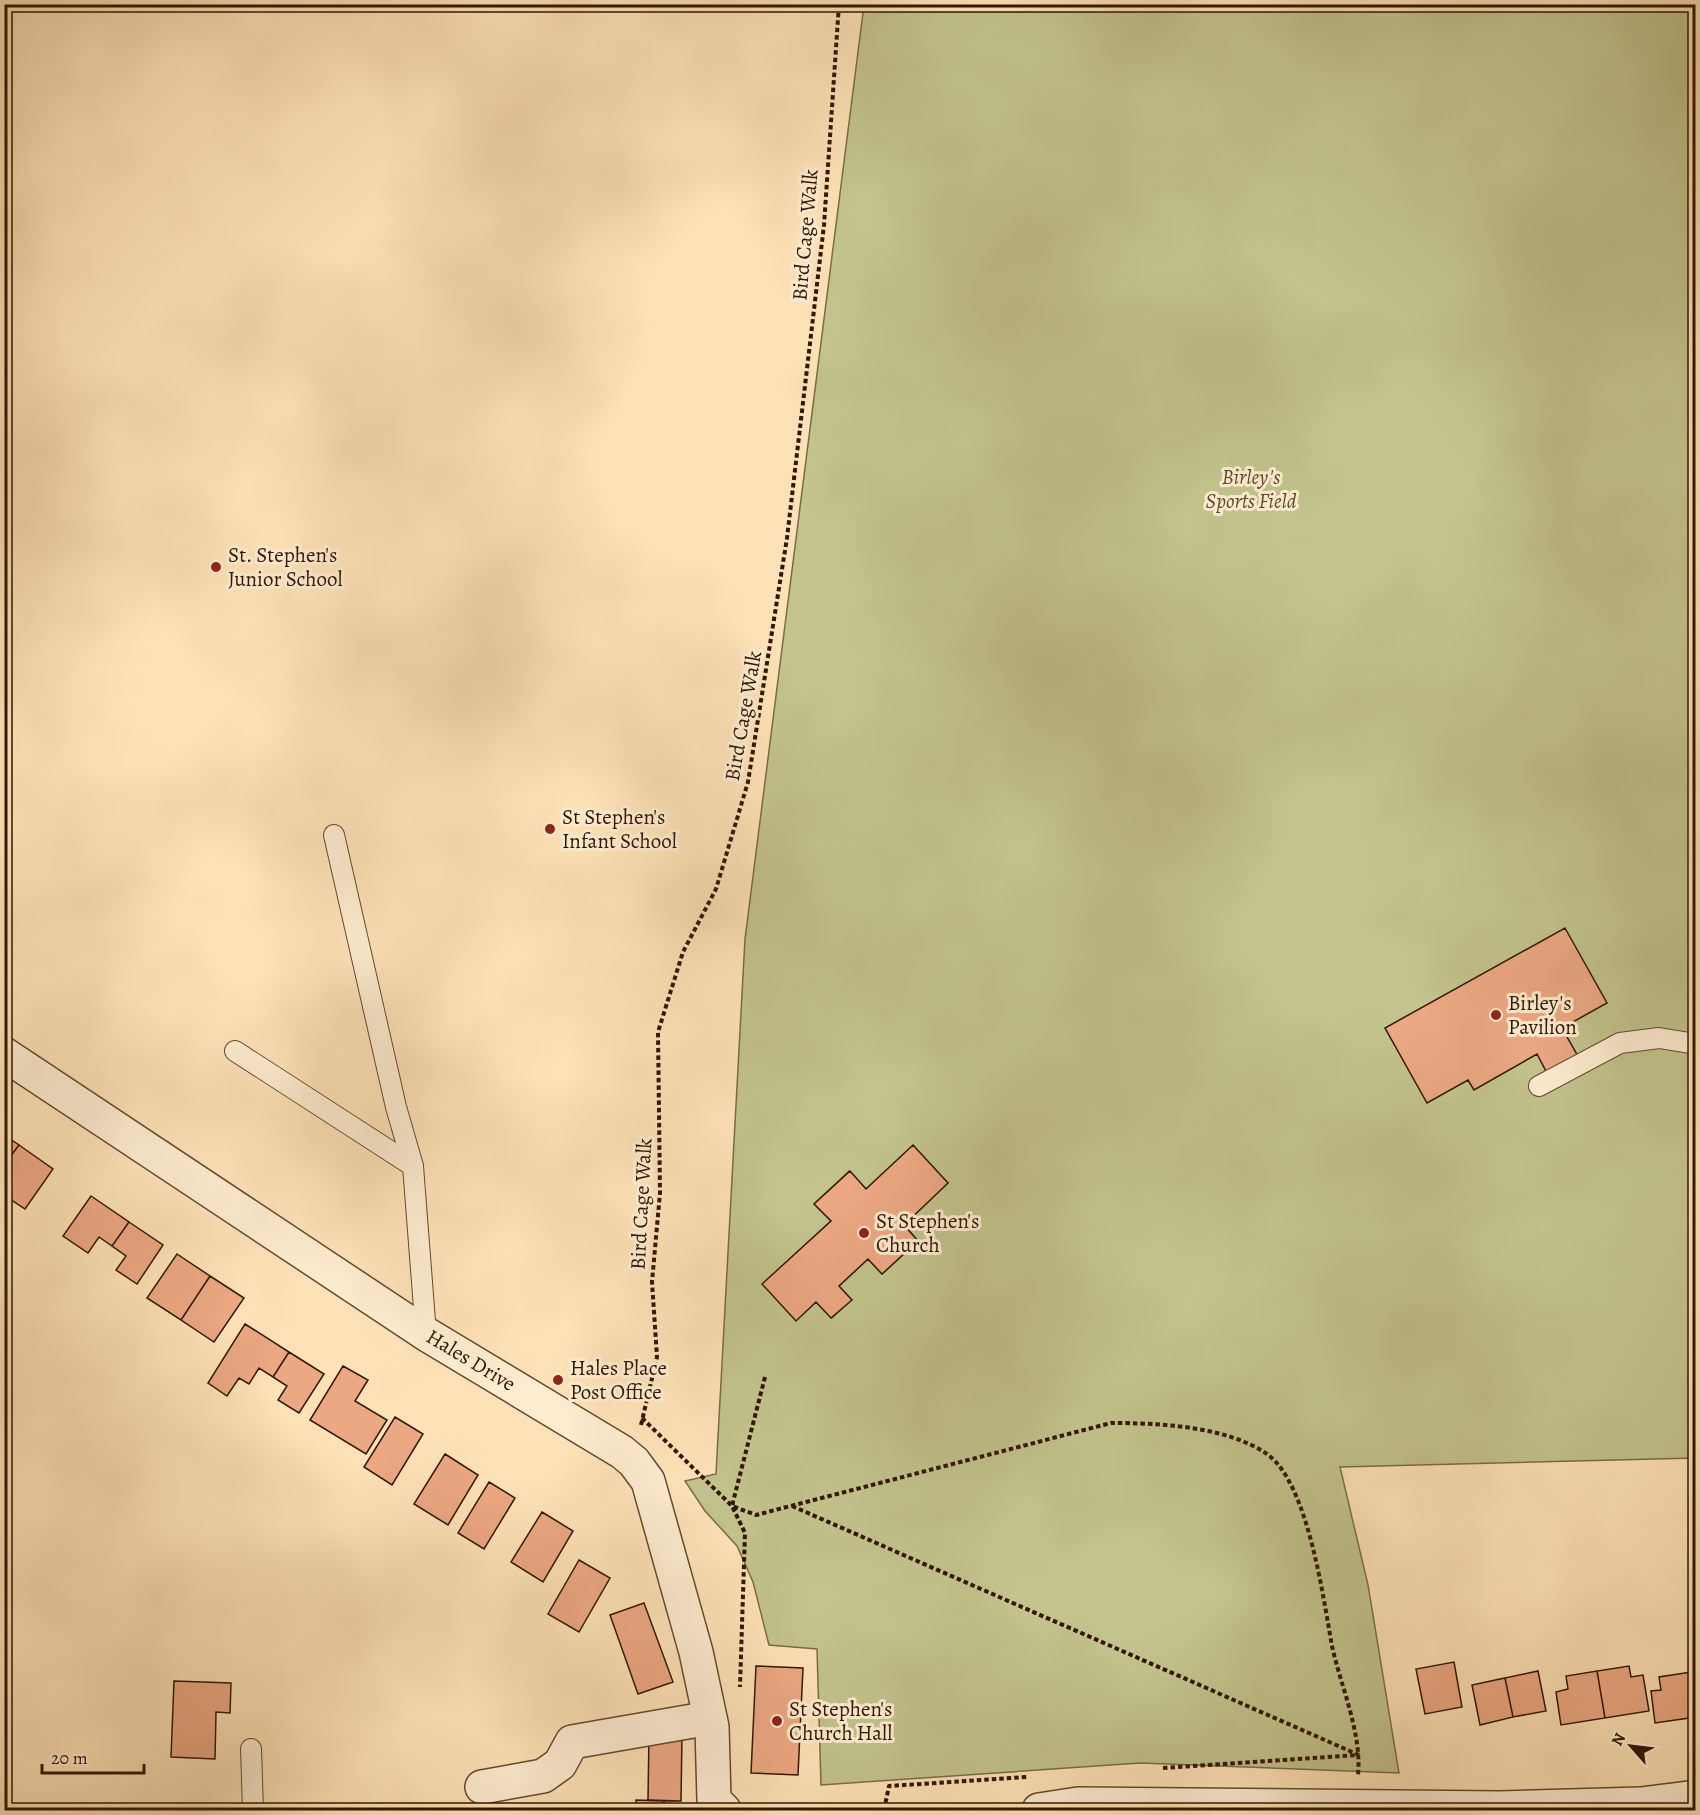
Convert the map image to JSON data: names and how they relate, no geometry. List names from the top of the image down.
{
  "streets": {
    "street": ["Hales Drive"],
    "path": ["Bird Cage Walk"]
  },
  "parks": ["Birley's Sports Field"],
  "places": [
    "St. Stephen's Junior School",
    "St Stephen's Infant School",
    "Birley's Pavilion",
    "St Stephen's Church",
    "Hales Place Post Office",
    "St Stephen's Church Hall"
  ],
  "scale_bar": "20 m",
  "north": "top left"
}
